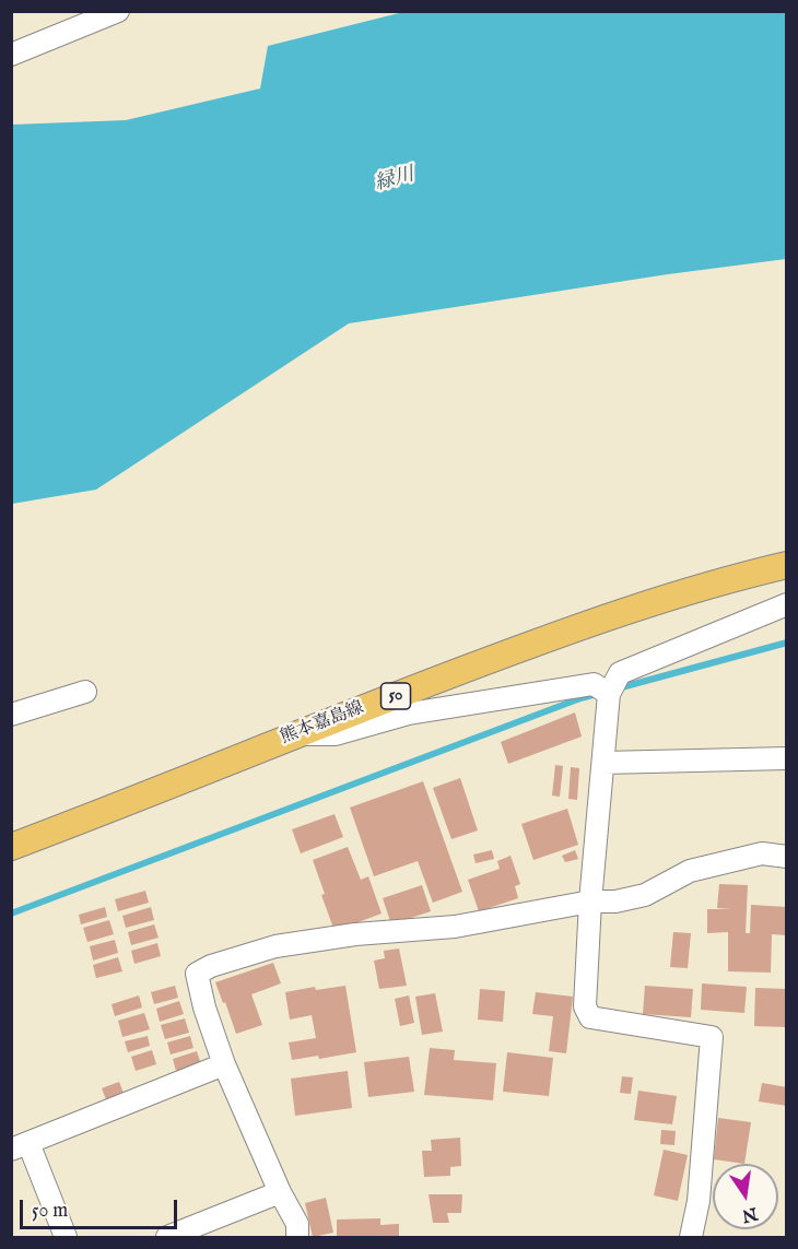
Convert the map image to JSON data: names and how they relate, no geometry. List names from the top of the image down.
{
  "streets": {
    "main road": ["50", "熊本嘉島線"]
  },
  "water": ["緑川"],
  "scale_bar": "50 m",
  "north": "bottom"
}
